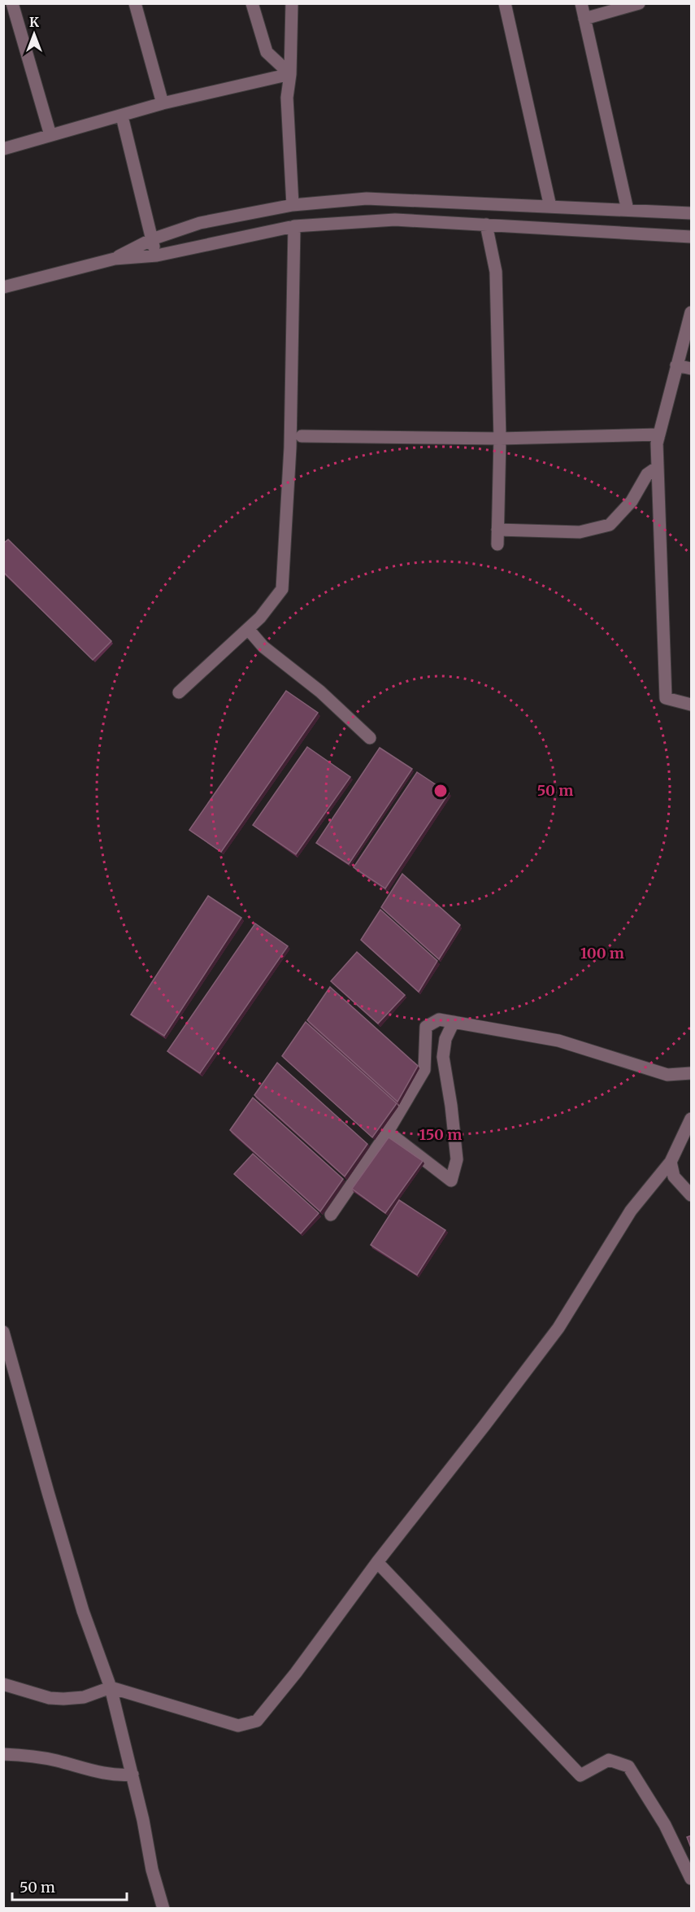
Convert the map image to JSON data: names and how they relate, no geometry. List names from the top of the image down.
{
  "scale_bar": "50 m",
  "north": "top",
  "rings": ["50 m", "100 m", "150 m"]
}
